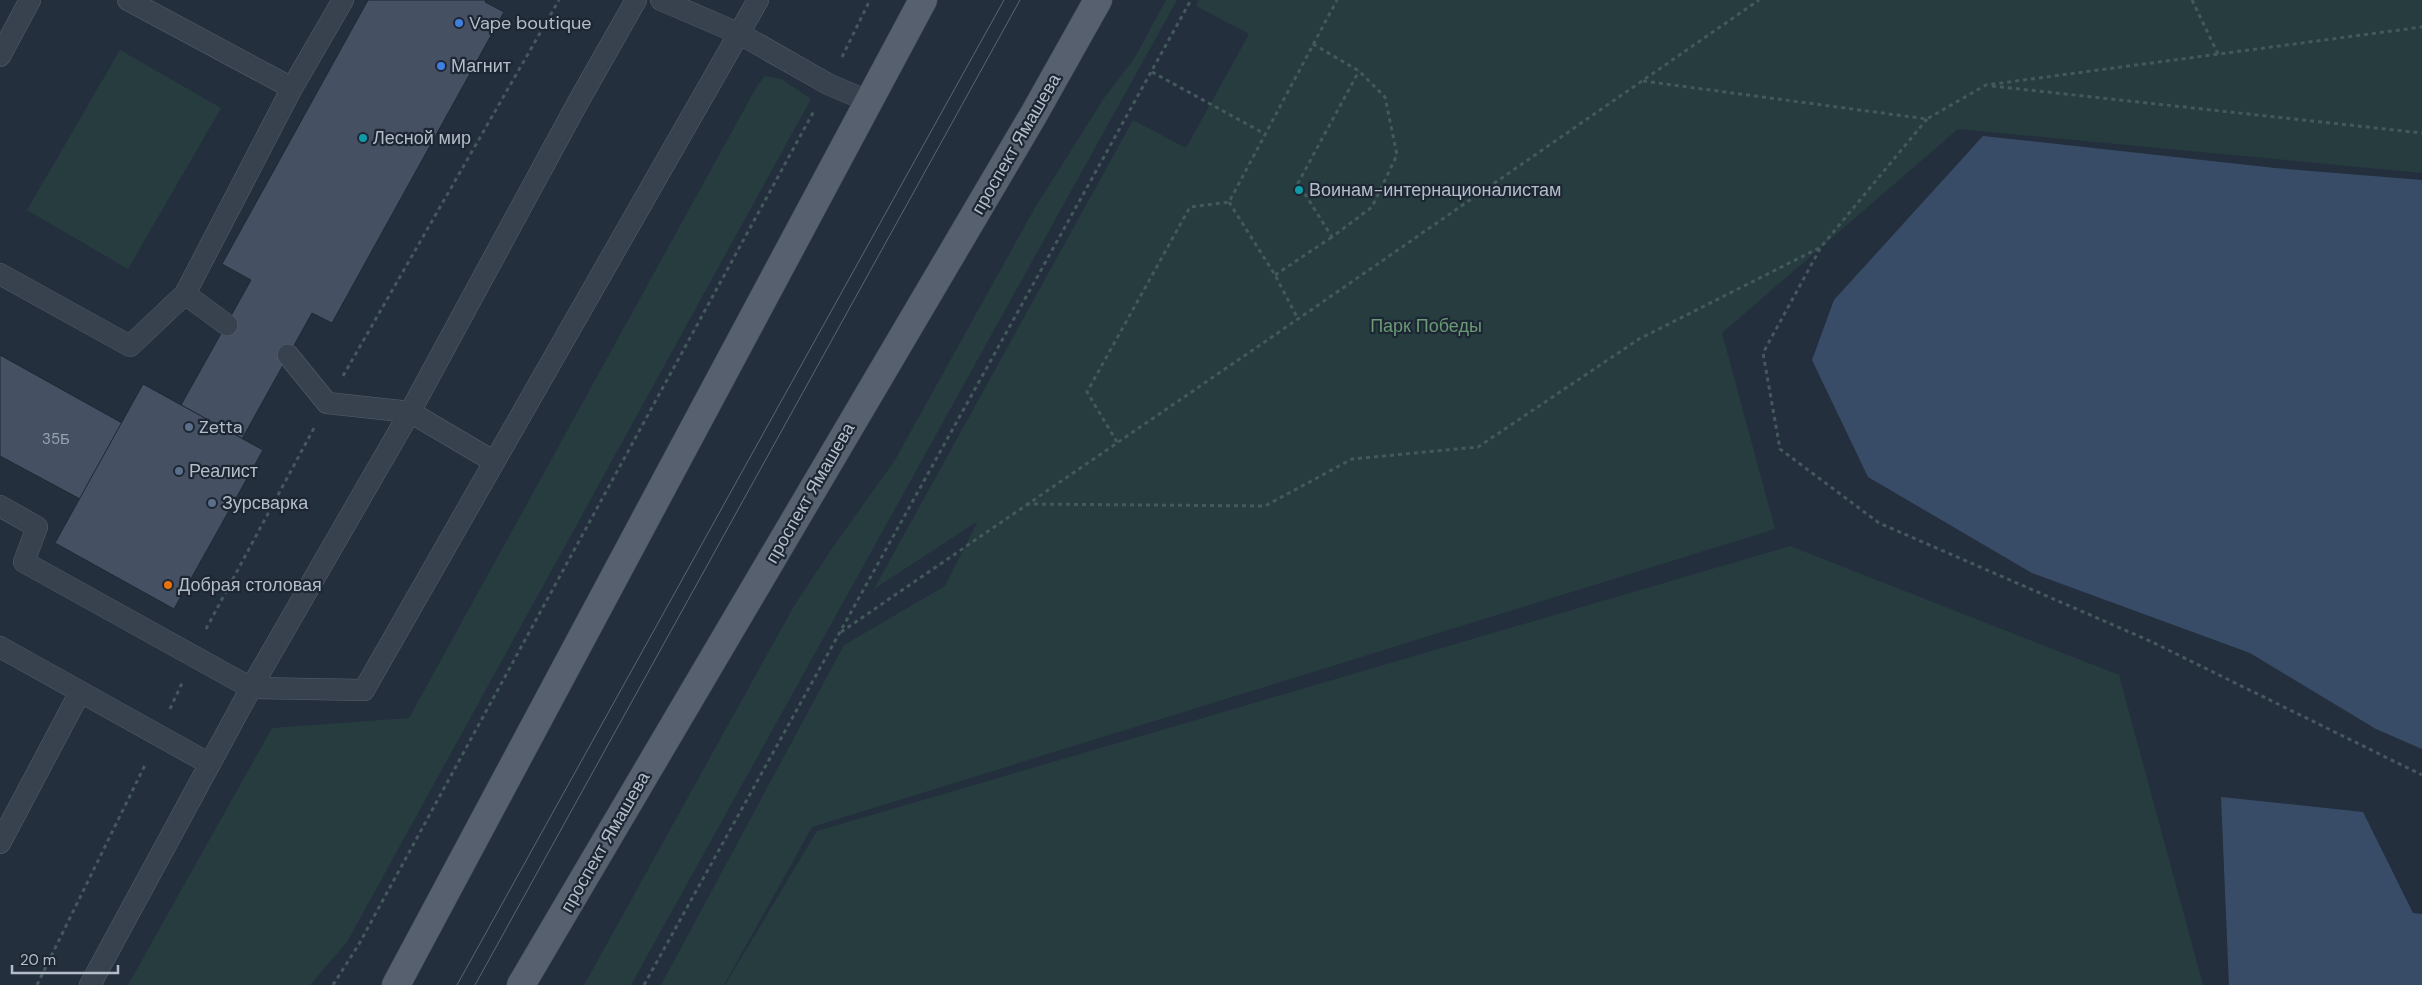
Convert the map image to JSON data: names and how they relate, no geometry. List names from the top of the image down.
{
  "streets": {
    "main road": ["проспект Ямашева"]
  },
  "parks": ["Парк Победы"],
  "places": [
    "Vape boutique",
    "Магнит",
    "Лесной мир",
    "Воинам-интернационалистам",
    "Zetta",
    "Реалист",
    "Зурсварка",
    "Добрая столовая"
  ],
  "house_numbers": ["35Б"],
  "scale_bar": "20 m"
}
